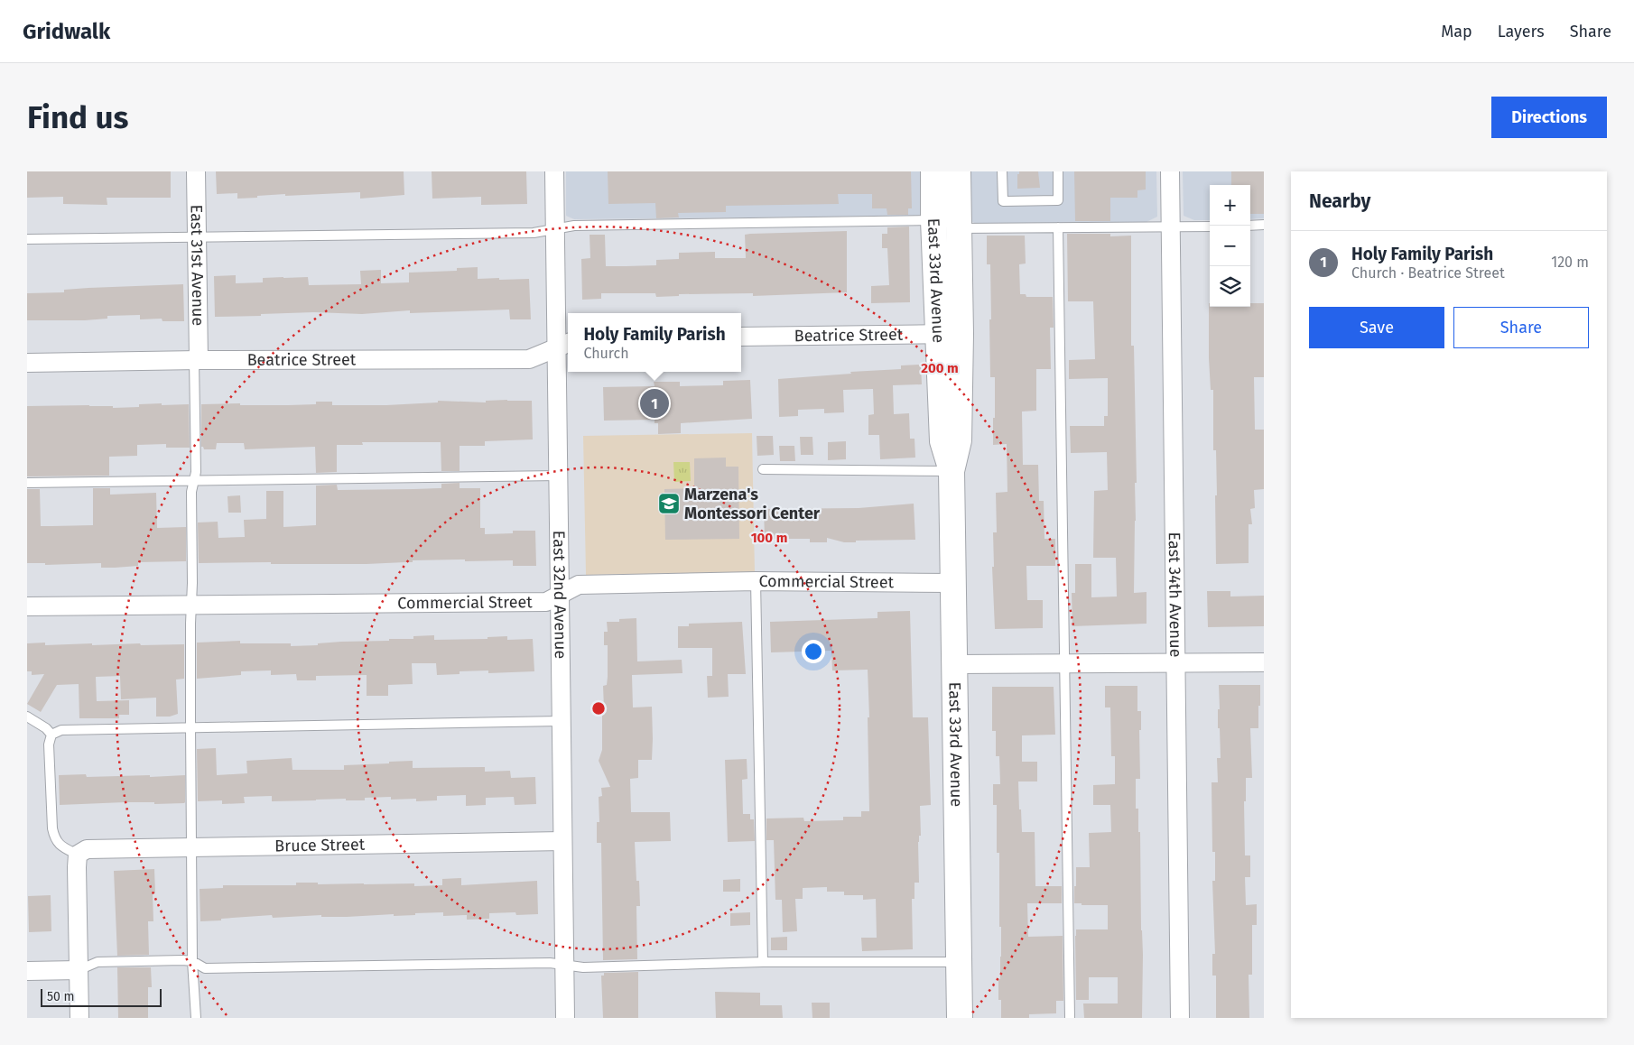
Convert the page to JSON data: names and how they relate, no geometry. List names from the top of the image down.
{
  "streets": {
    "street": [
      "East 31st Avenue",
      "East 33rd Avenue",
      "Beatrice Street",
      "Commercial Street",
      "East 32nd Avenue",
      "East 34th Avenue",
      "Bruce Street"
    ]
  },
  "crossings": [
    ["East 31st Avenue", "Beatrice Street"],
    ["East 33rd Avenue", "Beatrice Street"],
    ["East 33rd Avenue", "Commercial Street"],
    ["Beatrice Street", "East 32nd Avenue"],
    ["Commercial Street", "East 32nd Avenue"],
    ["East 32nd Avenue", "Bruce Street"]
  ],
  "places": {
    "school or university": ["Marzena's Montessori Center"]
  },
  "scale_bar": "50 m",
  "page": {
    "header": "Gridwalk",
    "nav": ["Map", "Layers", "Share"],
    "buttons": [
      "Directions",
      ["Save", "Share"]
    ],
    "title": "Find us",
    "heading": "Nearby",
    "map_buttons": ["+", "−"],
    "list": [
      {
        "mark": "1",
        "name": "Holy Family Parish",
        "note": "Church · Beatrice Street",
        "value": "120 m"
      }
    ],
    "popup": ["Holy Family Parish", "Church"],
    "pins": "1",
    "scale": "50 m"
  },
  "rings": ["200 m", "100 m"]
}
